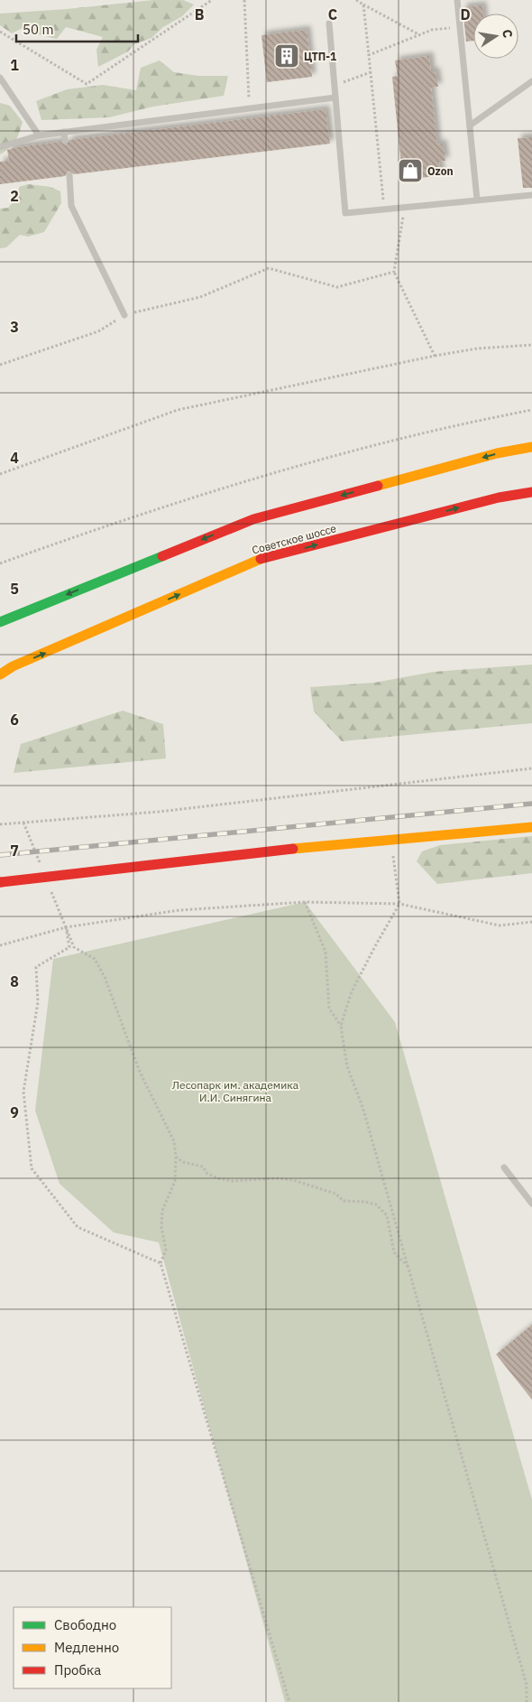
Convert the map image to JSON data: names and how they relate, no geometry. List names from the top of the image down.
{
  "streets": {
    "main road": ["Советское шоссе"]
  },
  "parks": ["Лесопарк им. академика И.И. Синягина"],
  "places": {
    "building": ["ЦТП-1"],
    "shop": ["Ozon"]
  },
  "legend": ["Свободно", "Медленно", "Пробка"],
  "scale_bar": "50 m",
  "north": "right",
  "grid": {
    "columns": ["B", "C", "D"],
    "rows": [
      "1",
      "2",
      "3",
      "4",
      "5",
      "6",
      "7",
      "8",
      "9"
    ]
  }
}
